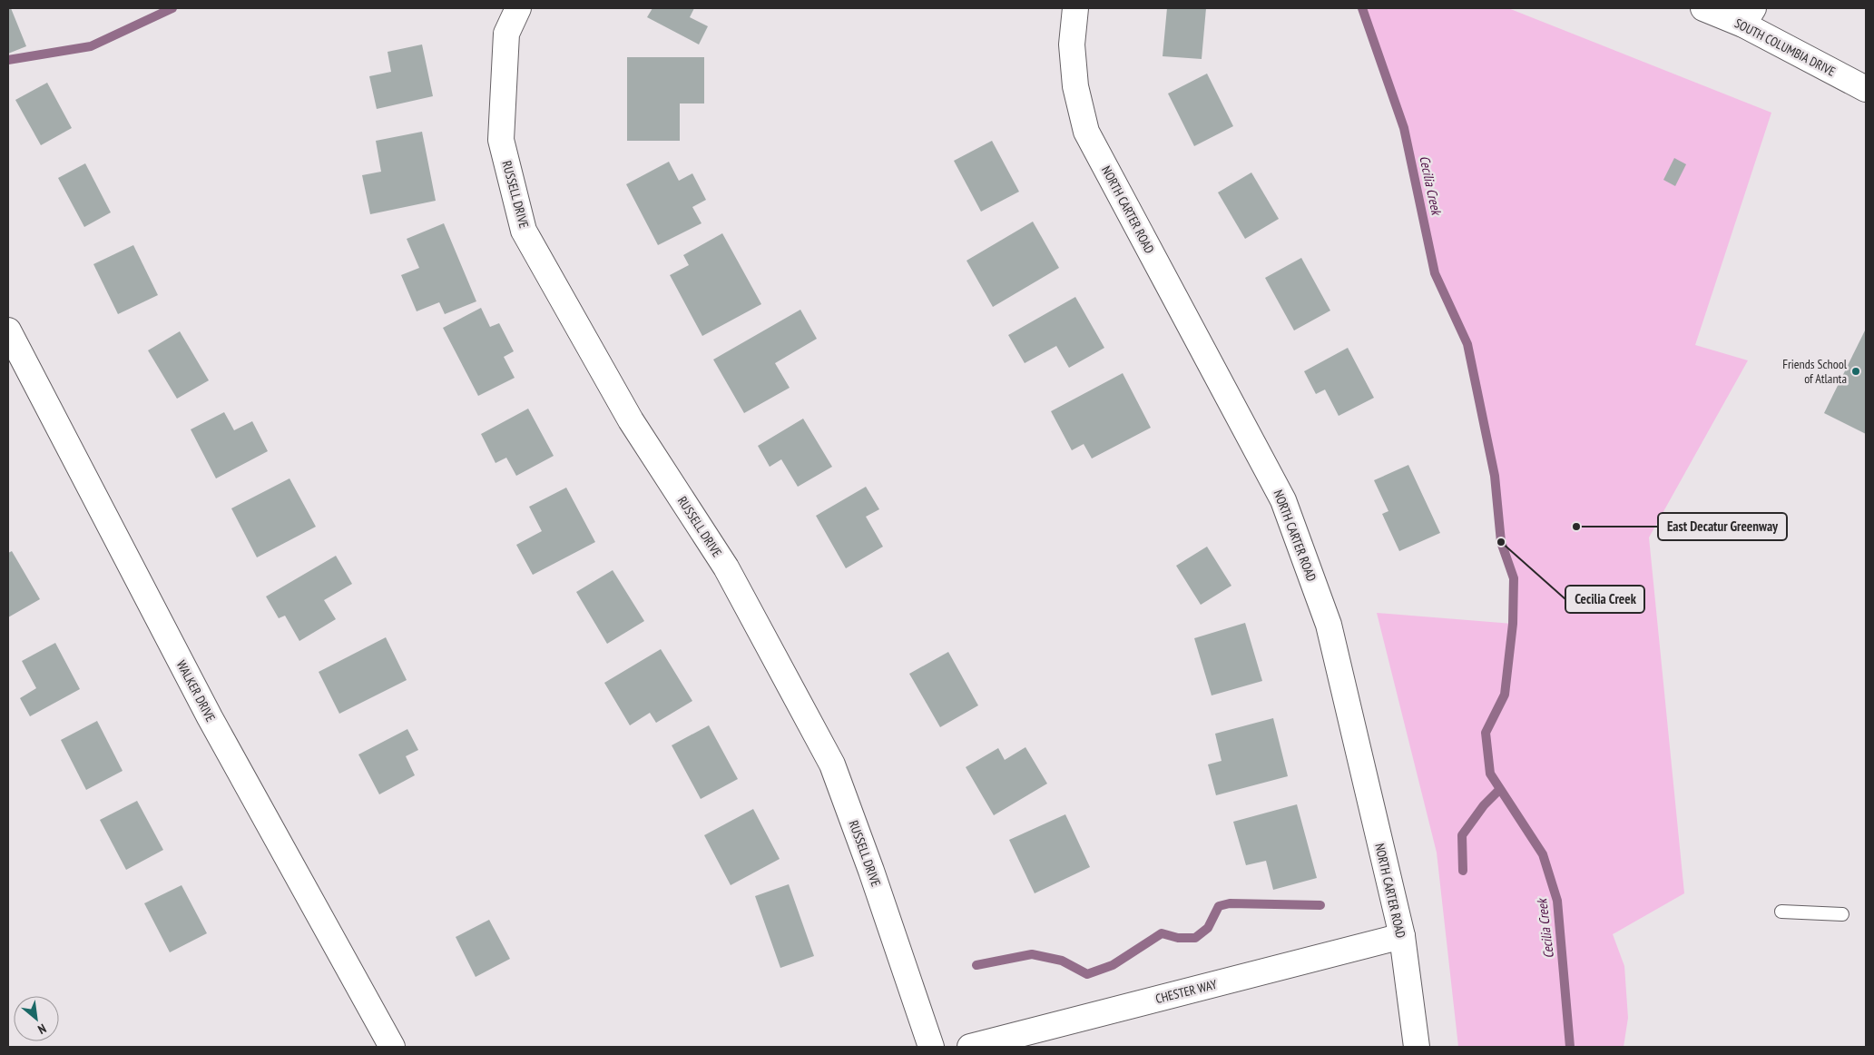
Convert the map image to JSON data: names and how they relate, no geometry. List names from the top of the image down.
{
  "streets": {
    "street": [
      "SOUTH COLUMBIA DRIVE",
      "RUSSELL DRIVE",
      "NORTH CARTER ROAD",
      "WALKER DRIVE",
      "CHESTER WAY"
    ]
  },
  "crossings": [
    ["NORTH CARTER ROAD", "CHESTER WAY"]
  ],
  "water": ["Cecilia Creek"],
  "places": ["Friends School of Atlanta", "East Decatur Greenway", "Cecilia Creek"],
  "north": "bottom right"
}
